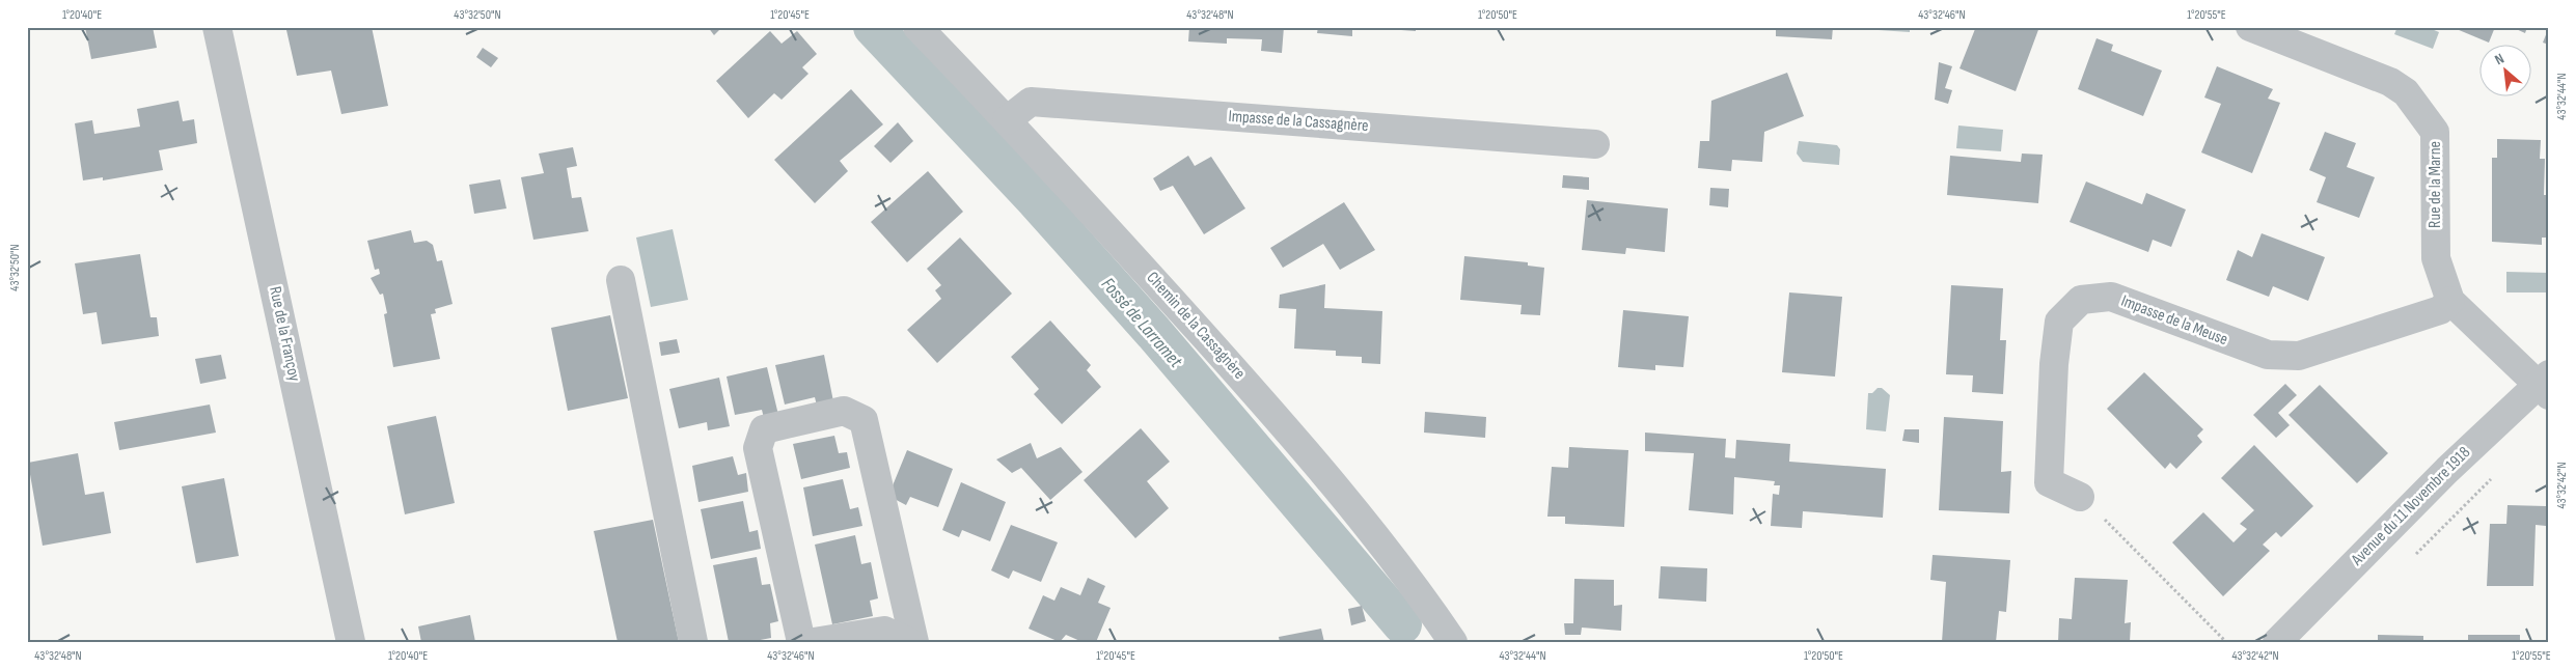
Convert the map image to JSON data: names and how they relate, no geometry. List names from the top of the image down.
{
  "streets": {
    "street": [
      "Impasse de la Cassagnère",
      "Rue de la Marne",
      "Impasse de la Meuse",
      "Chemin de la Cassagnère",
      "Rue de la Françoy",
      "Avenue du 11 Novembre 1918"
    ]
  },
  "crossings": [
    ["Impasse de la Cassagnère", "Chemin de la Cassagnère"],
    ["Rue de la Marne", "Impasse de la Meuse"],
    ["Rue de la Marne", "Avenue du 11 Novembre 1918"]
  ],
  "water": ["Fossé de Larramet"],
  "north": "top left",
  "coordinates": [
    "1°20'40\"E",
    "43°32'50\"N",
    "1°20'45\"E",
    "43°32'48\"N",
    "1°20'50\"E",
    "43°32'46\"N",
    "1°20'55\"E",
    "43°32'44\"N",
    "43°32'42\"N"
  ]
}
